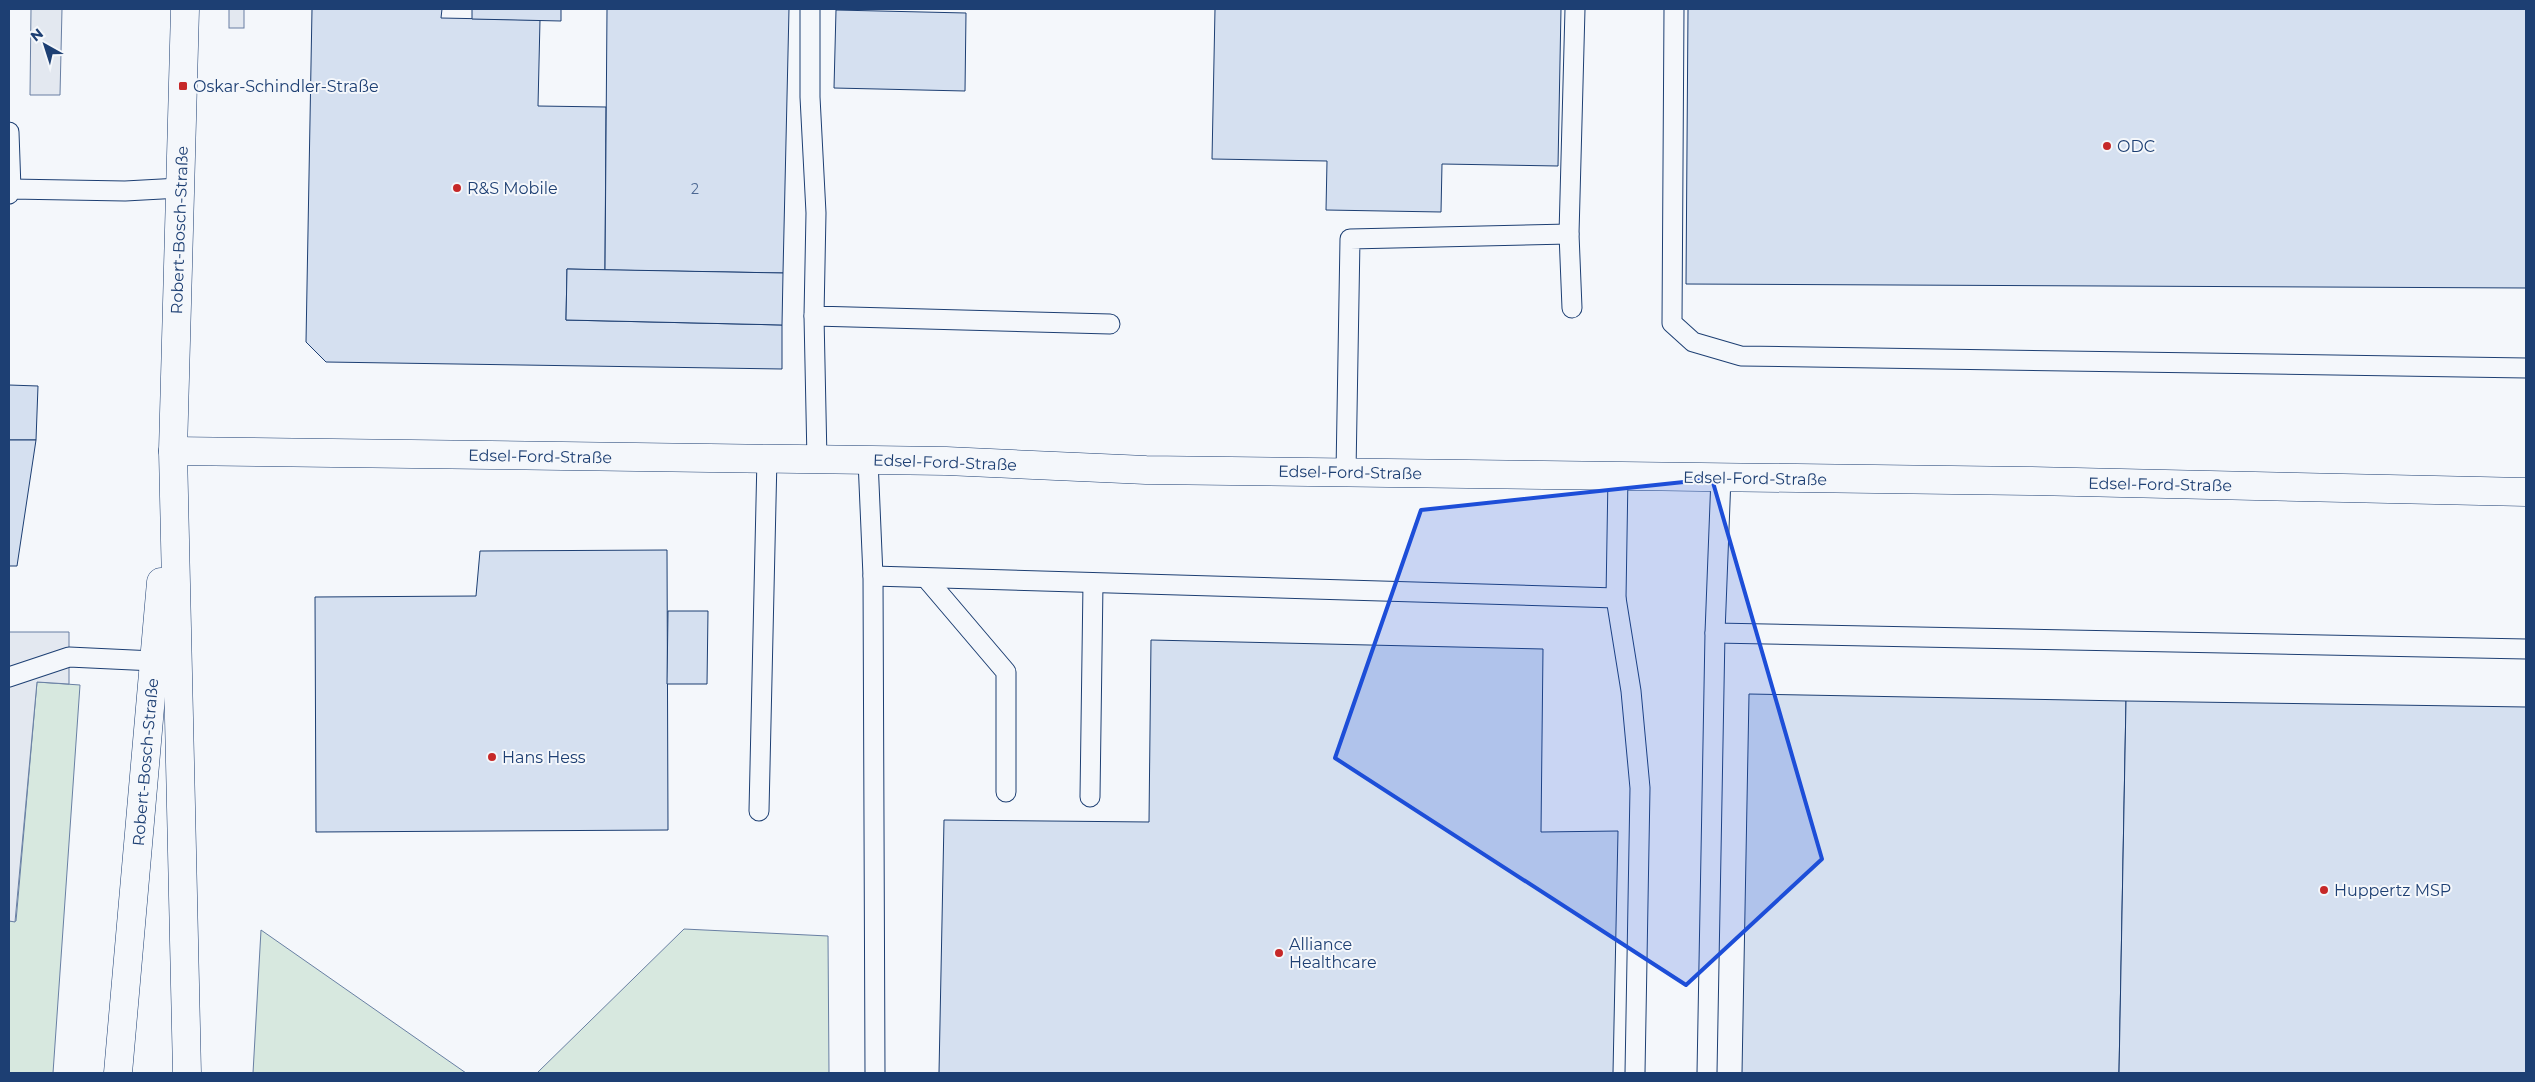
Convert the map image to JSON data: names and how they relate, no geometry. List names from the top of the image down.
{
  "streets": {
    "street": ["Robert-Bosch-Straße", "Edsel-Ford-Straße"]
  },
  "crossings": [
    ["Robert-Bosch-Straße", "Edsel-Ford-Straße"]
  ],
  "places": {
    "transit": ["Oskar-Schindler-Straße"],
    "other": [
      "ODC",
      "R&S Mobile",
      "Hans Hess",
      "Huppertz MSP",
      "Alliance Healthcare"
    ]
  },
  "house_numbers": ["2"],
  "north": "top left"
}
